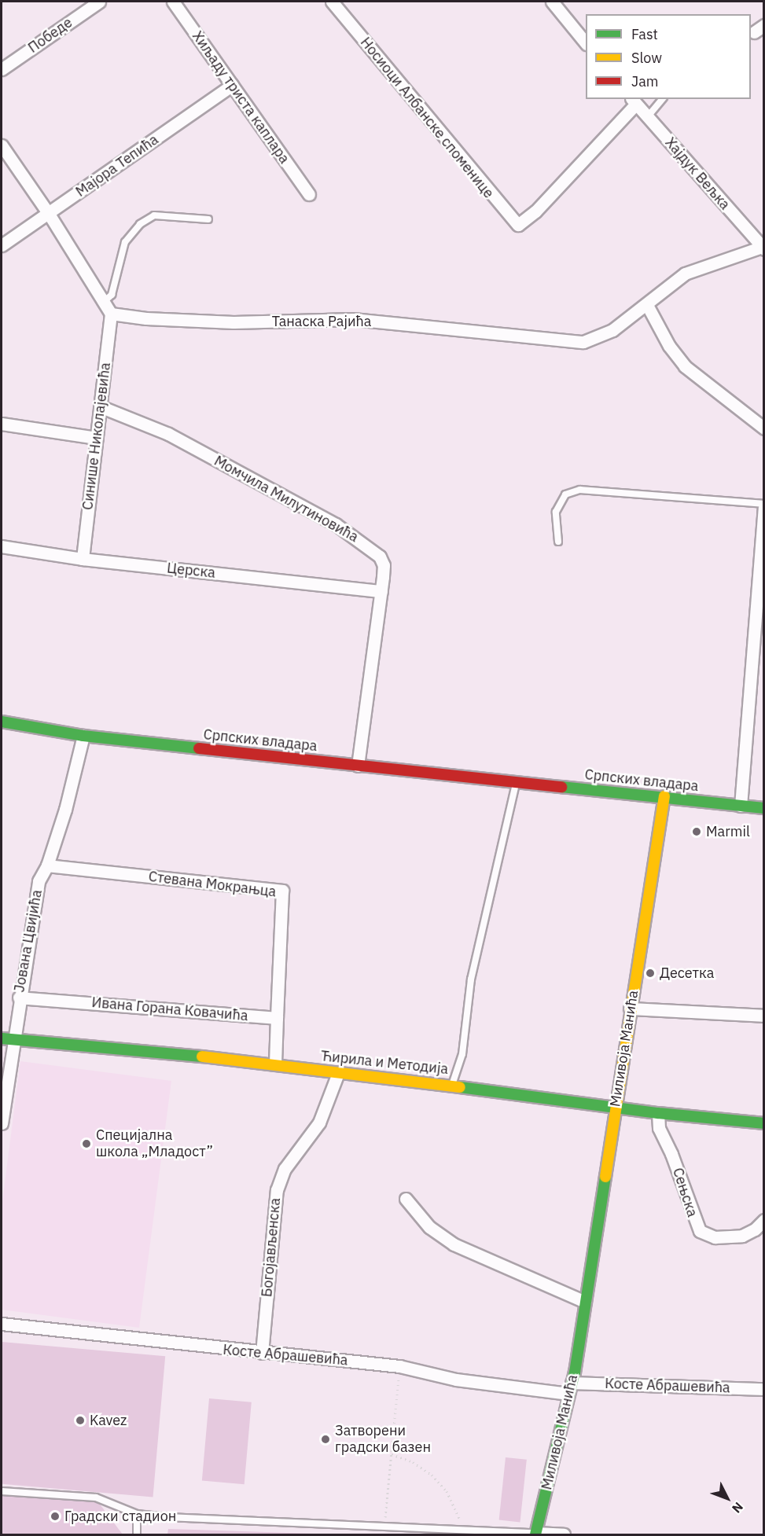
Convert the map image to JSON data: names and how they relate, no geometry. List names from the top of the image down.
{
  "streets": {
    "street": [
      "Победе",
      "Хиљаду триста каплара",
      "Носиоци Албанске споменице",
      "Мајора Тепића",
      "Хајдук Вељка",
      "Танаска Рајића",
      "Синише Николајевића",
      "Момчила Милутиновића",
      "Церска",
      "Српских владара",
      "Стевана Мокрањца",
      "Јована Цвијића",
      "Ивана Горана Ковачића",
      "Миливоја Манића",
      "Ћирила и Методија",
      "Сењска",
      "Богојављенска",
      "Косте Абрашевића"
    ]
  },
  "crossings": [
    ["Хиљаду триста каплара", "Мајора Тепића"],
    ["Носиоци Албанске споменице", "Хајдук Вељка"],
    ["Хајдук Вељка", "Танаска Рајића"],
    ["Танаска Рајића", "Синише Николајевића"],
    ["Синише Николајевића", "Момчила Милутиновића"],
    ["Синише Николајевића", "Церска"],
    ["Момчила Милутиновића", "Церска"],
    ["Момчила Милутиновића", "Српских владара"],
    ["Српских владара", "Јована Цвијића"],
    ["Српских владара", "Миливоја Манића"],
    ["Стевана Мокрањца", "Јована Цвијића"],
    ["Стевана Мокрањца", "Ивана Горана Ковачића"],
    ["Јована Цвијића", "Ивана Горана Ковачића"],
    ["Јована Цвијића", "Ћирила и Методија"],
    ["Миливоја Манића", "Ћирила и Методија"],
    ["Миливоја Манића", "Косте Абрашевића"],
    ["Ћирила и Методија", "Сењска"],
    ["Ћирила и Методија", "Богојављенска"],
    ["Богојављенска", "Косте Абрашевића"]
  ],
  "places": [
    "Marmil",
    "Десетка",
    "Специјална школа „Младост”",
    "Kavez",
    "Затворени градски базен",
    "Градски стадион"
  ],
  "legend": ["Fast", "Slow", "Jam"],
  "north": "bottom right"
}
